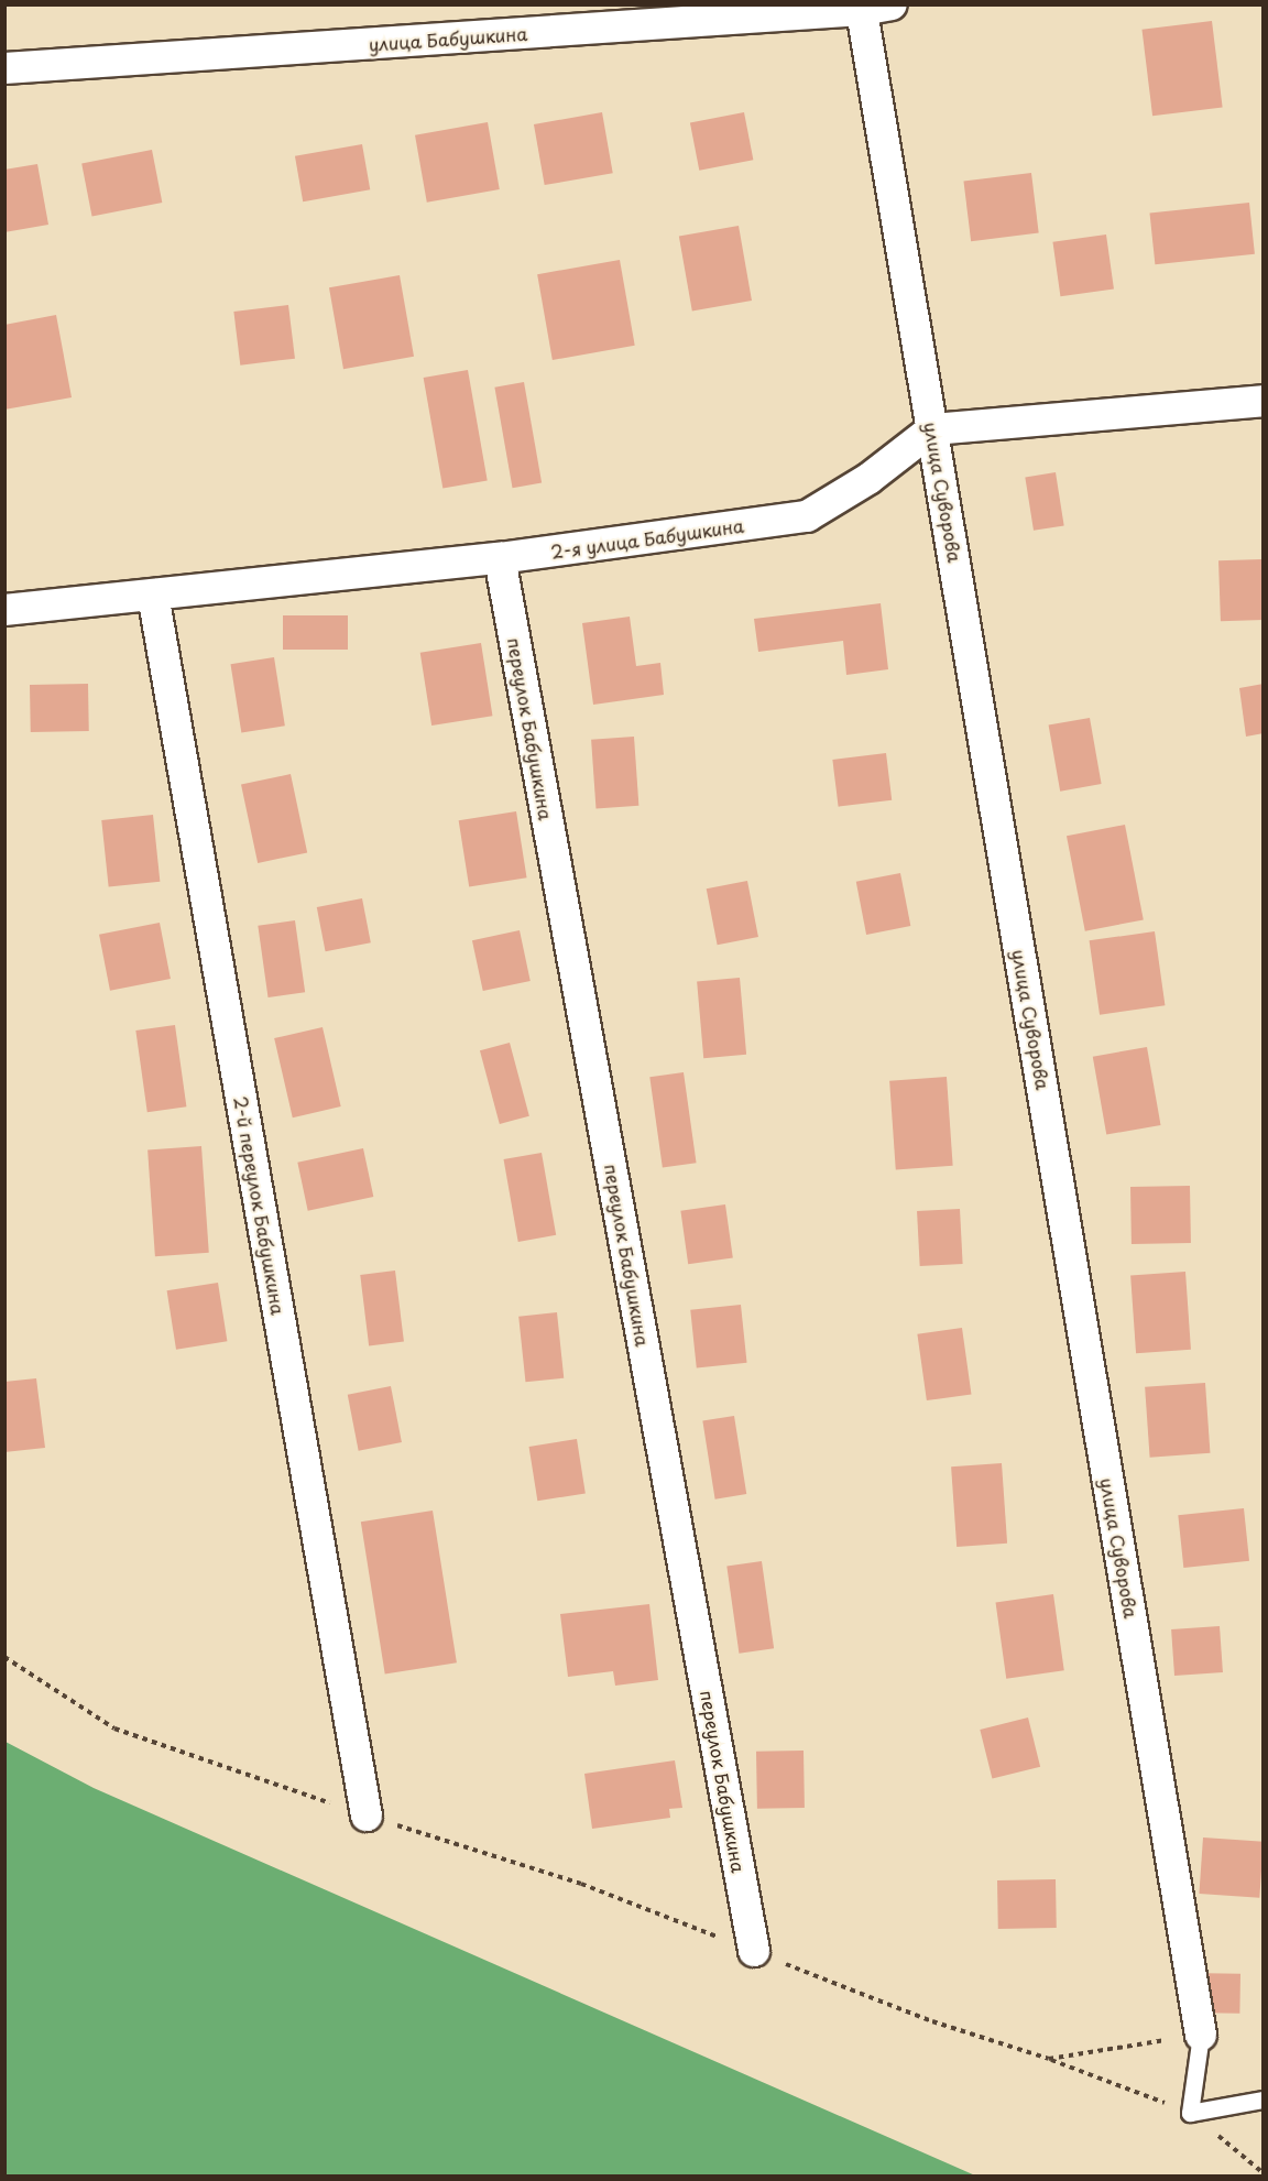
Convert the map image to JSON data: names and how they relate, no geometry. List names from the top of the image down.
{
  "streets": {
    "street": [
      "улица Бабушкина",
      "улица Суворова",
      "2-я улица Бабушкина",
      "переулок Бабушкина",
      "2-й переулок Бабушкина"
    ]
  },
  "crossings": [
    ["улица Бабушкина", "улица Суворова"],
    ["улица Суворова", "2-я улица Бабушкина"],
    ["2-я улица Бабушкина", "переулок Бабушкина"],
    ["2-я улица Бабушкина", "2-й переулок Бабушкина"]
  ]
}
